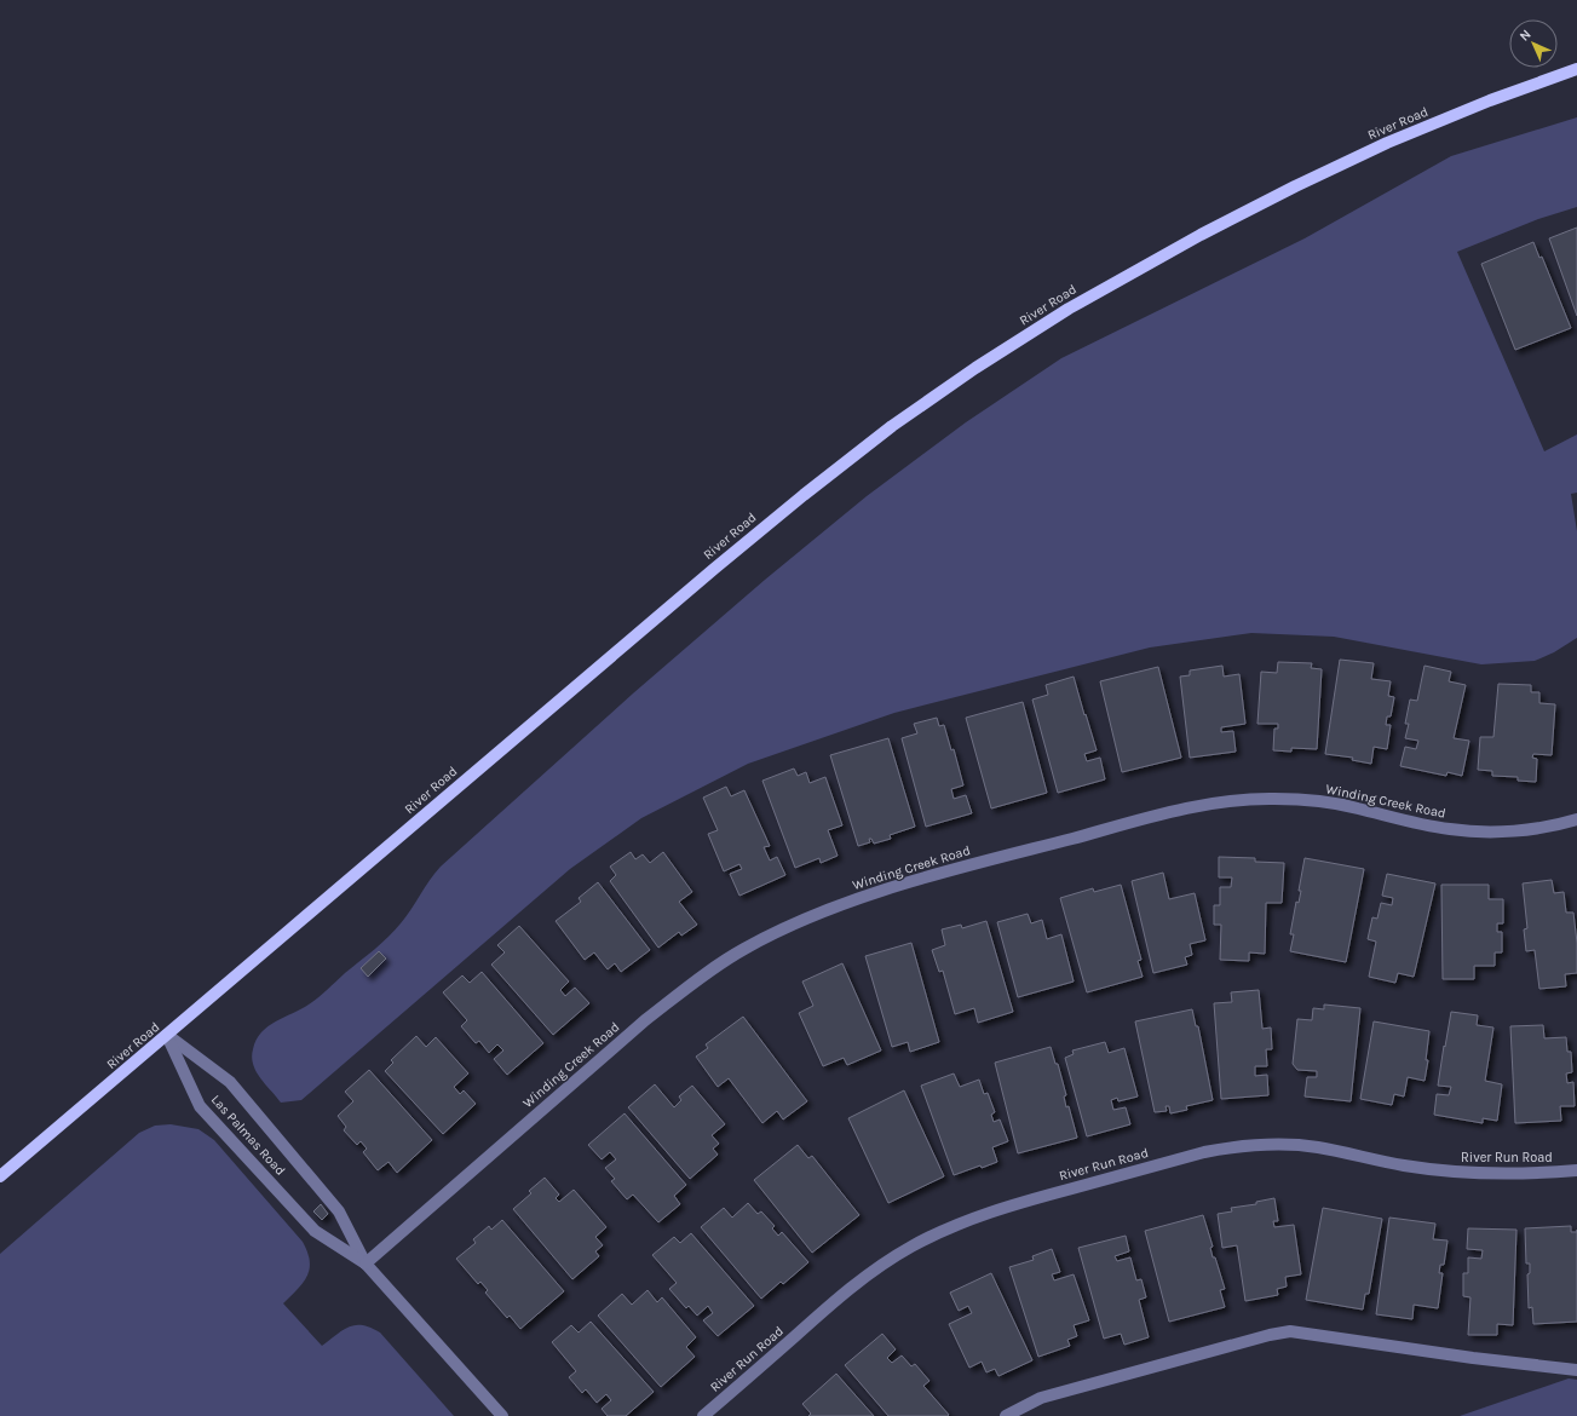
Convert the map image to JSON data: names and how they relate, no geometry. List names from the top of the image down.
{
  "streets": {
    "main road": ["River Road"],
    "street": ["Winding Creek Road", "Las Palmas Road", "River Run Road"]
  },
  "crossings": [
    ["River Road", "Las Palmas Road"],
    ["Winding Creek Road", "Las Palmas Road"]
  ],
  "north": "top left"
}
